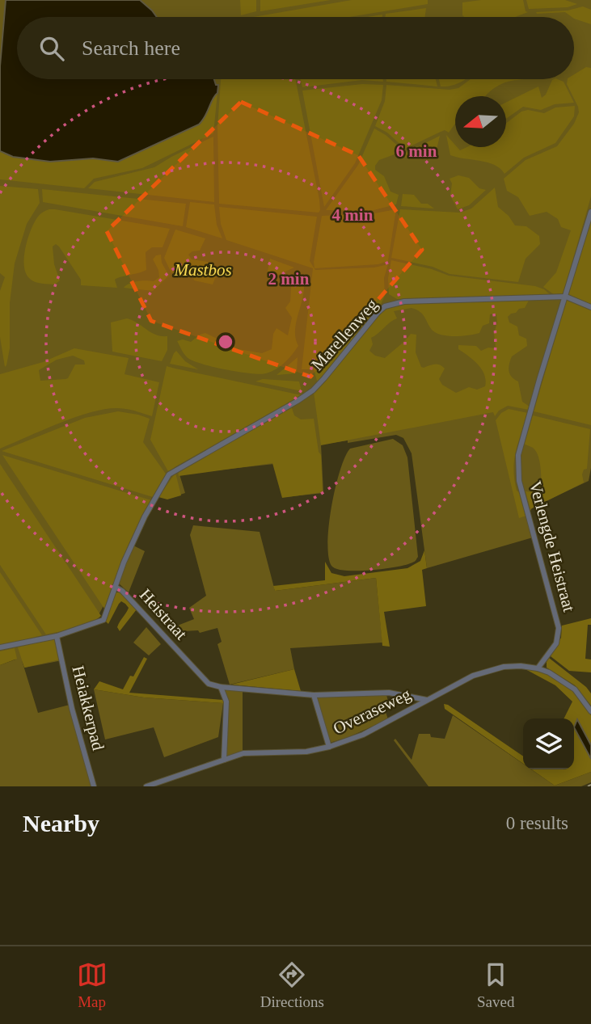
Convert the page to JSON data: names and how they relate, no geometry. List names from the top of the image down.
{
  "streets": {
    "street": [
      "Marellenweg",
      "Verlengde Heistraat",
      "Heistraat",
      "Heiakkerpad",
      "Overaseweg"
    ]
  },
  "crossings": [
    ["Marellenweg", "Verlengde Heistraat"],
    ["Marellenweg", "Heistraat"],
    ["Verlengde Heistraat", "Overaseweg"],
    ["Heistraat", "Heiakkerpad"],
    ["Heistraat", "Overaseweg"]
  ],
  "parks": ["Mastbos"],
  "north": "left",
  "page": {
    "search": "Search here",
    "heading": ["Nearby", "0 results"],
    "nav": ["Map", "Directions", "Saved"]
  },
  "rings": ["6 min", "4 min", "2 min"]
}
